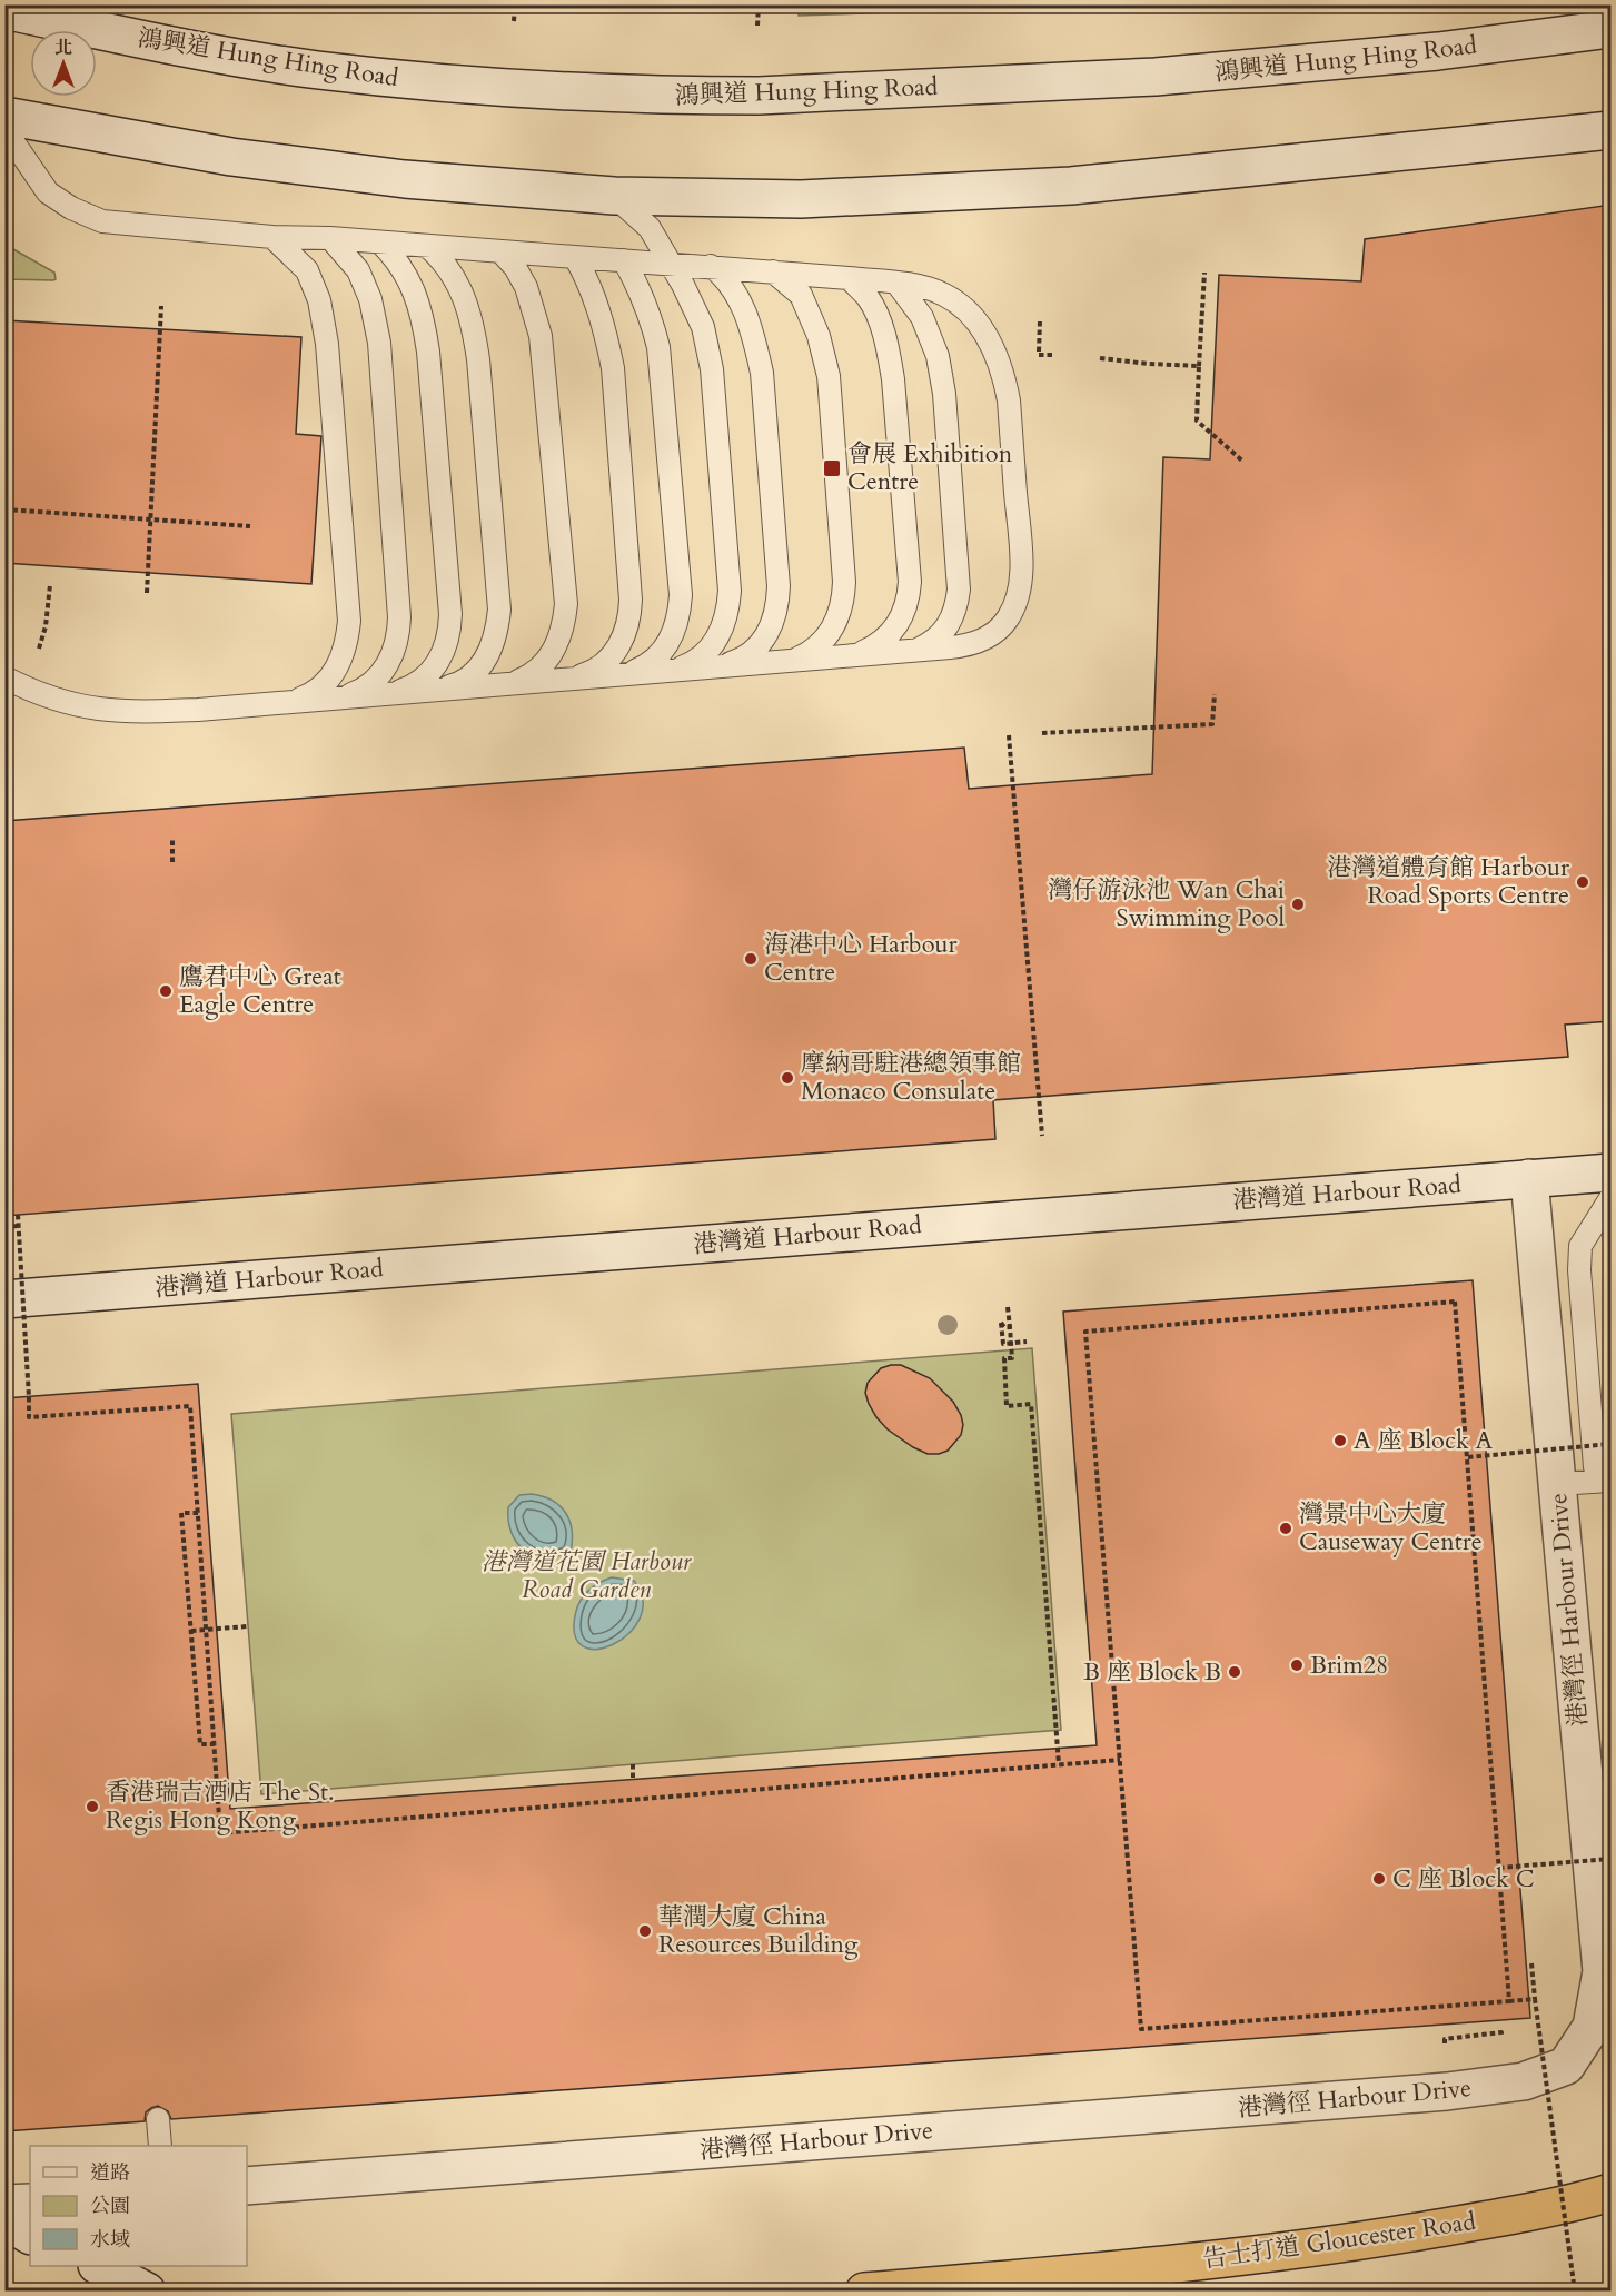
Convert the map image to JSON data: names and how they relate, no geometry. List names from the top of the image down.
{
  "streets": {
    "highway": ["告士打道 Gloucester Road"],
    "street": ["鴻興道 Hung Hing Road", "港灣道 Harbour Road", "港灣徑 Harbour Drive"]
  },
  "crossings": [
    ["港灣道 Harbour Road", "港灣徑 Harbour Drive"]
  ],
  "parks": ["港灣道花園 Harbour Road Garden"],
  "places": {
    "transit": ["會展 Exhibition Centre"],
    "other": [
      "港灣道體育館 Harbour Road Sports Centre",
      "灣仔游泳池 Wan Chai Swimming Pool",
      "海港中心 Harbour Centre",
      "鷹君中心 Great Eagle Centre",
      "摩納哥駐港總領事館 Monaco Consulate",
      "A 座 Block A",
      "灣景中心大廈 Causeway Centre",
      "Brim28",
      "B 座 Block B",
      "香港瑞吉酒店 The St. Regis Hong Kong",
      "C 座 Block C",
      "華潤大廈 China Resources Building"
    ]
  },
  "legend": ["道路", "公園", "水域"],
  "north": "top"
}
